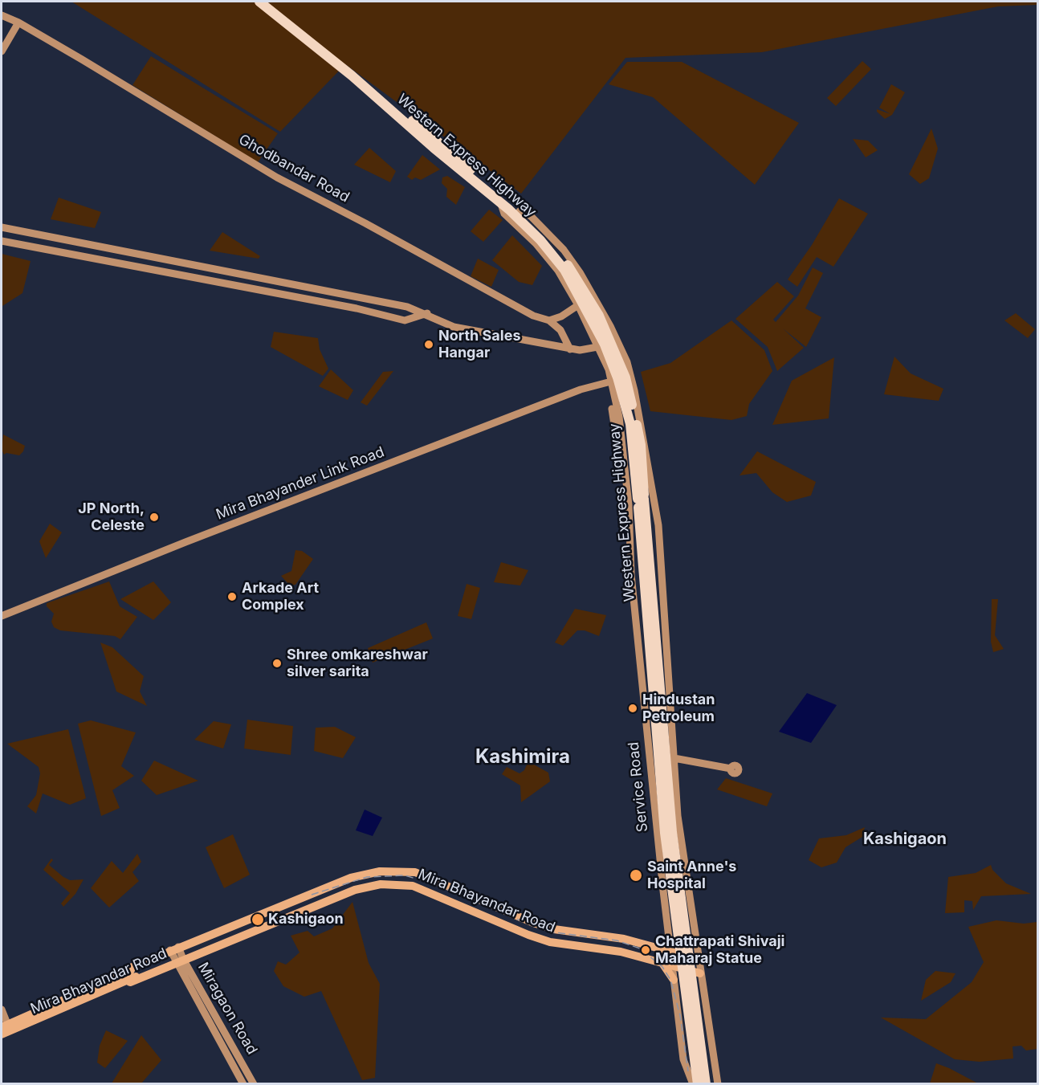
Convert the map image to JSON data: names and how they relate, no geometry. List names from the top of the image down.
{
  "streets": {
    "highway": ["Western Express Highway"],
    "main road": ["Mira Bhayandar Road"],
    "street": [
      "Ghodbandar Road",
      "Mira Bhayander Link Road",
      "Service Road",
      "Miragaon Road"
    ]
  },
  "crossings": [
    ["Western Express Highway", "Service Road"],
    ["Service Road", "Mira Bhayandar Road"],
    ["Mira Bhayandar Road", "Miragaon Road"]
  ],
  "districts": ["Kashimira", "Kashigaon"],
  "places": [
    "North Sales Hangar",
    "JP North, Celeste",
    "Arkade Art Complex",
    "Shree omkareshwar silver sarita",
    "Hindustan Petroleum",
    "Saint Anne's Hospital",
    "Kashigaon",
    "Chattrapati Shivaji Maharaj Statue"
  ]
}
